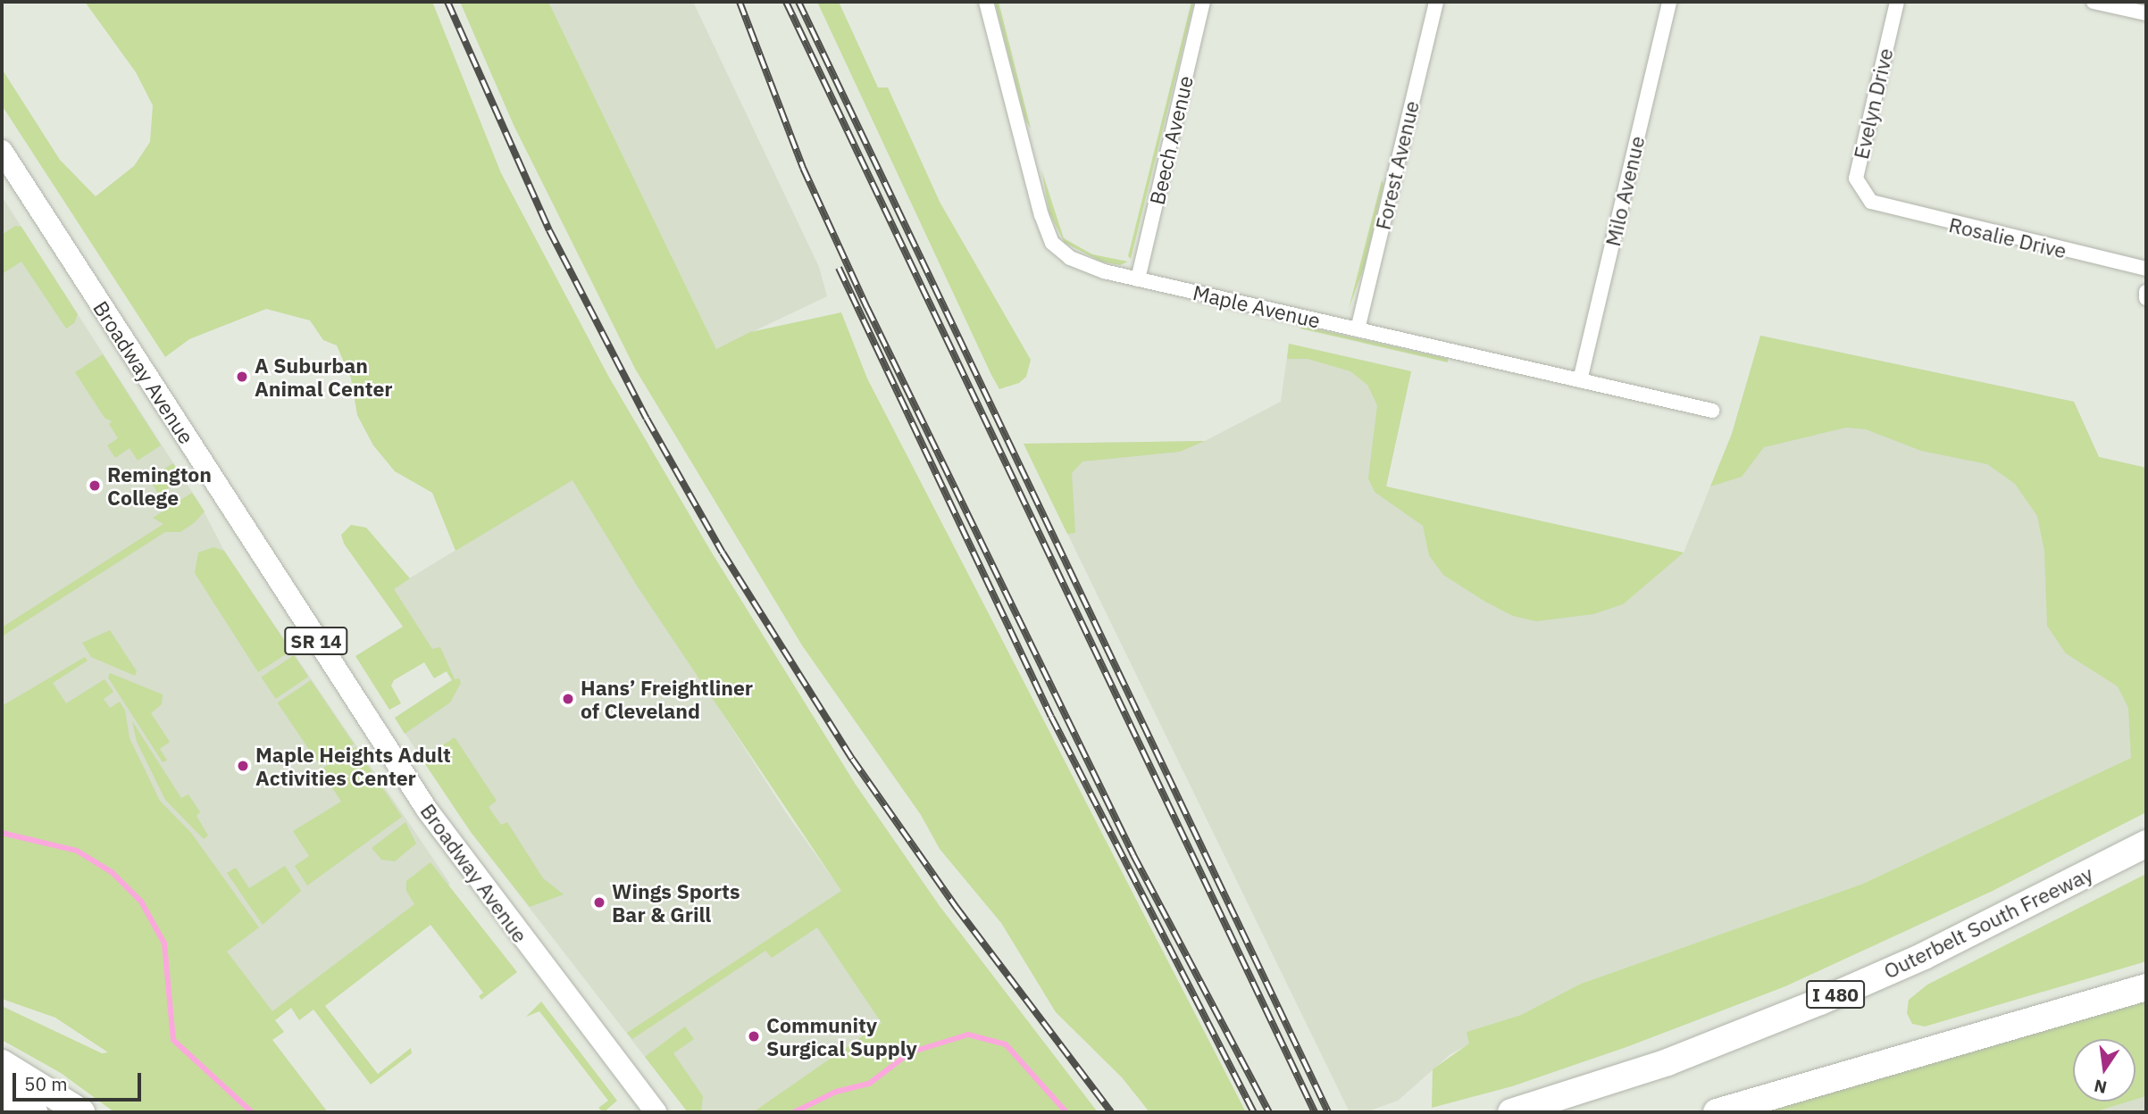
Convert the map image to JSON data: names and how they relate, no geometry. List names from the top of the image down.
{
  "streets": {
    "highway": ["Outerbelt South Freeway", "I 480"],
    "main road": ["Broadway Avenue", "SR 14"],
    "street": [
      "Evelyn Drive",
      "Beech Avenue",
      "Forest Avenue",
      "Milo Avenue",
      "Rosalie Drive",
      "Maple Avenue"
    ]
  },
  "crossings": [
    ["Evelyn Drive", "Rosalie Drive"],
    ["Beech Avenue", "Maple Avenue"],
    ["Forest Avenue", "Maple Avenue"],
    ["Milo Avenue", "Maple Avenue"]
  ],
  "places": [
    "A Suburban Animal Center",
    "Remington College",
    "Hans’ Freightliner of Cleveland",
    "Maple Heights Adult Activities Center",
    "Wings Sports Bar & Grill",
    "Community Surgical Supply"
  ],
  "scale_bar": "50 m",
  "north": "bottom"
}
